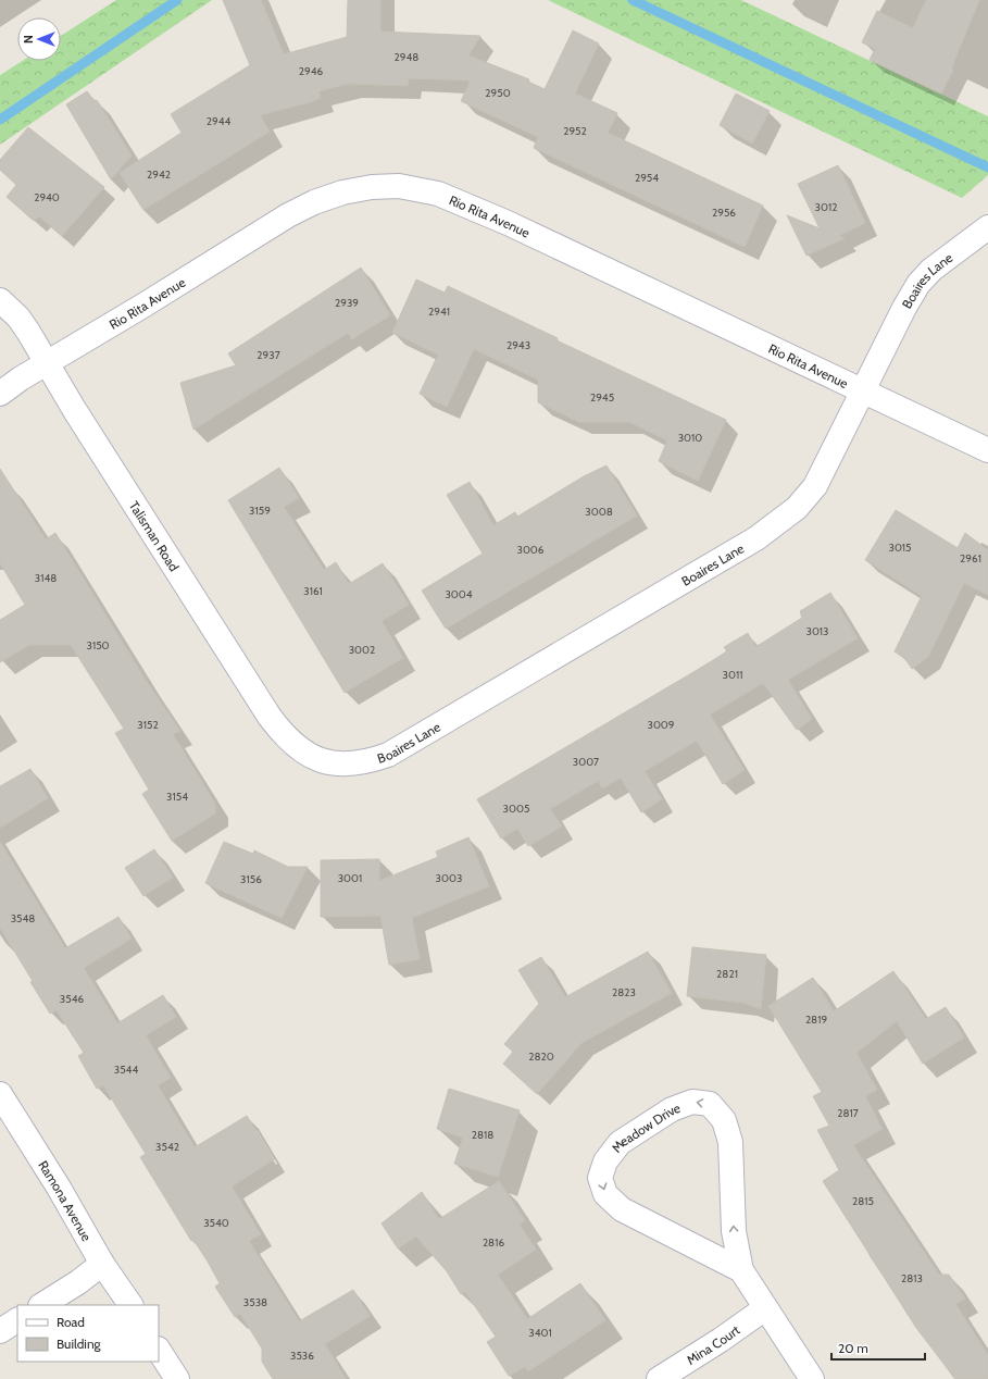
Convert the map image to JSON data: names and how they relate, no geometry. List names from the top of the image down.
{
  "streets": {
    "street": [
      "Rio Rita Avenue",
      "Boaires Lane",
      "Talisman Road",
      "Meadow Drive",
      "Ramona Avenue",
      "Mina Court"
    ]
  },
  "crossings": [
    ["Rio Rita Avenue", "Boaires Lane"],
    ["Rio Rita Avenue", "Talisman Road"],
    ["Boaires Lane", "Talisman Road"],
    ["Meadow Drive", "Mina Court"]
  ],
  "house_numbers": [
    "2948",
    "2946",
    "2950",
    "2944",
    "2952",
    "2942",
    "2954",
    "2940",
    "3012",
    "2956",
    "2939",
    "2941",
    "2943",
    "2937",
    "2945",
    "3010",
    "3159",
    "3008",
    "3015",
    "3006",
    "2961",
    "3148",
    "3161",
    "3004",
    "3013",
    "3150",
    "3002",
    "3011",
    "3152",
    "3009",
    "3007",
    "3154",
    "3005",
    "3001",
    "3003",
    "3156",
    "3548",
    "2821",
    "2823",
    "3546",
    "2819",
    "2820",
    "3544",
    "2817",
    "2818",
    "3542",
    "2815",
    "3540",
    "2816",
    "2813",
    "3538",
    "3401",
    "3536"
  ],
  "legend": ["Road", "Building"],
  "scale_bar": "20 m",
  "north": "left"
}
